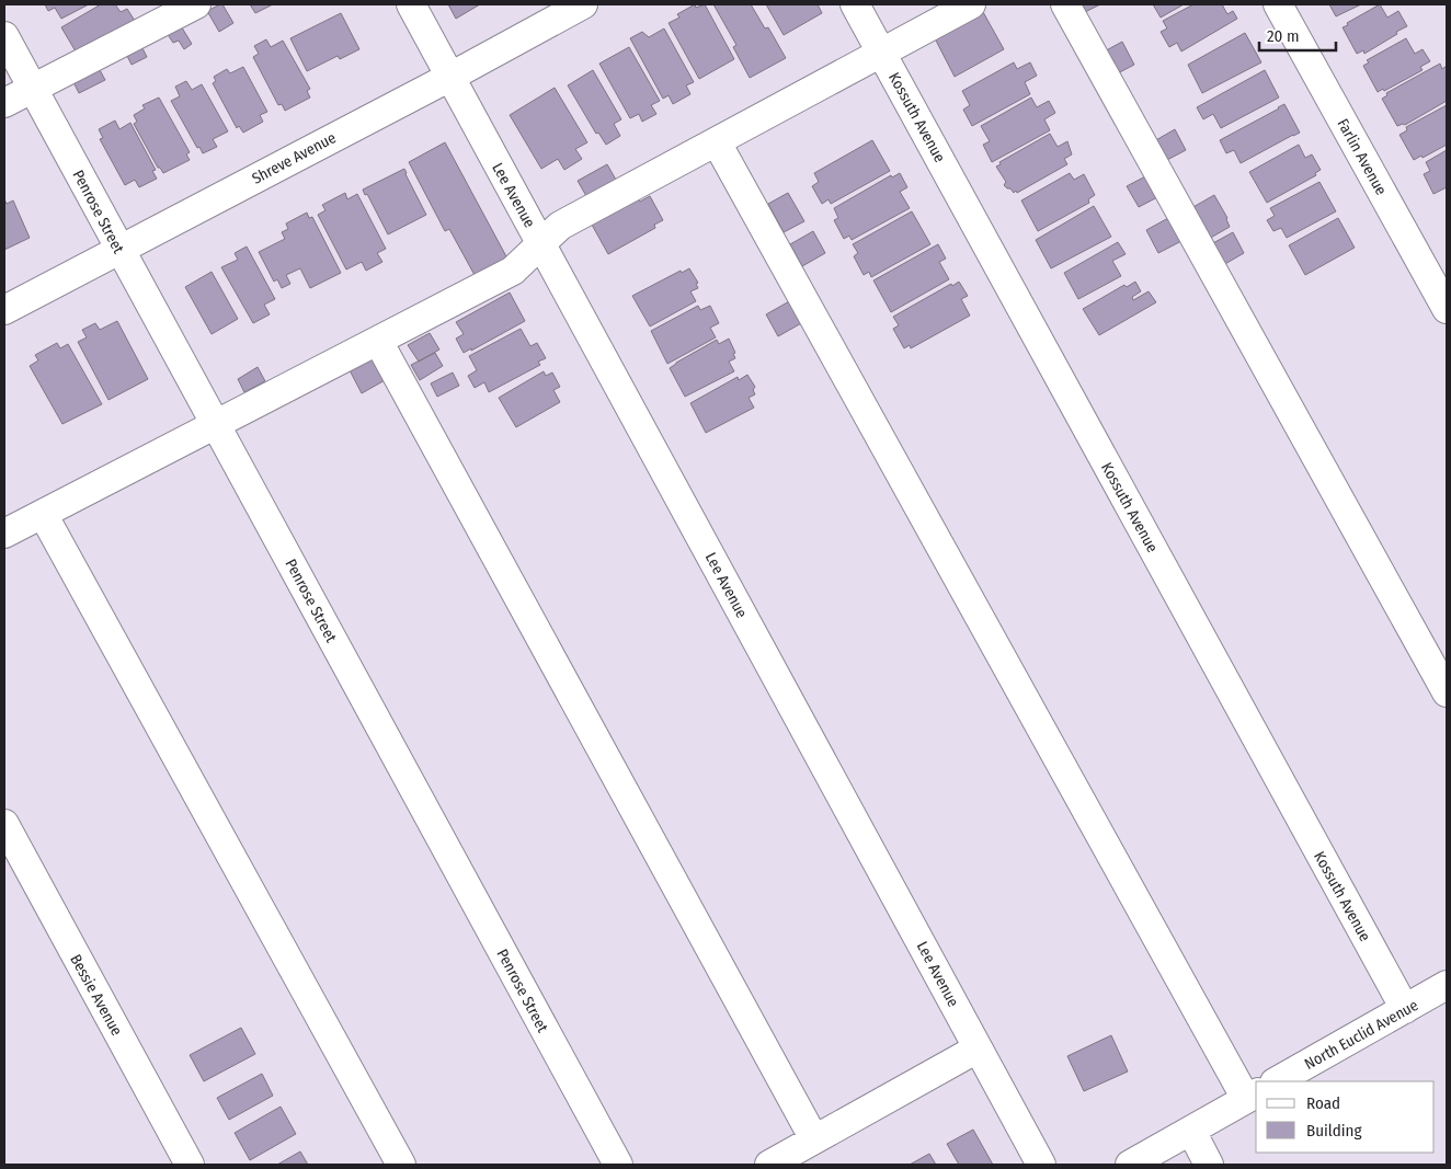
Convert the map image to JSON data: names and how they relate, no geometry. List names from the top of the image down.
{
  "streets": {
    "street": [
      "Kossuth Avenue",
      "Farlin Avenue",
      "Shreve Avenue",
      "Lee Avenue",
      "Penrose Street",
      "Bessie Avenue",
      "North Euclid Avenue"
    ]
  },
  "crossings": [
    ["Kossuth Avenue", "North Euclid Avenue"],
    ["Shreve Avenue", "Lee Avenue"],
    ["Shreve Avenue", "Penrose Street"]
  ],
  "legend": ["Road", "Building"],
  "scale_bar": "20 m"
}
